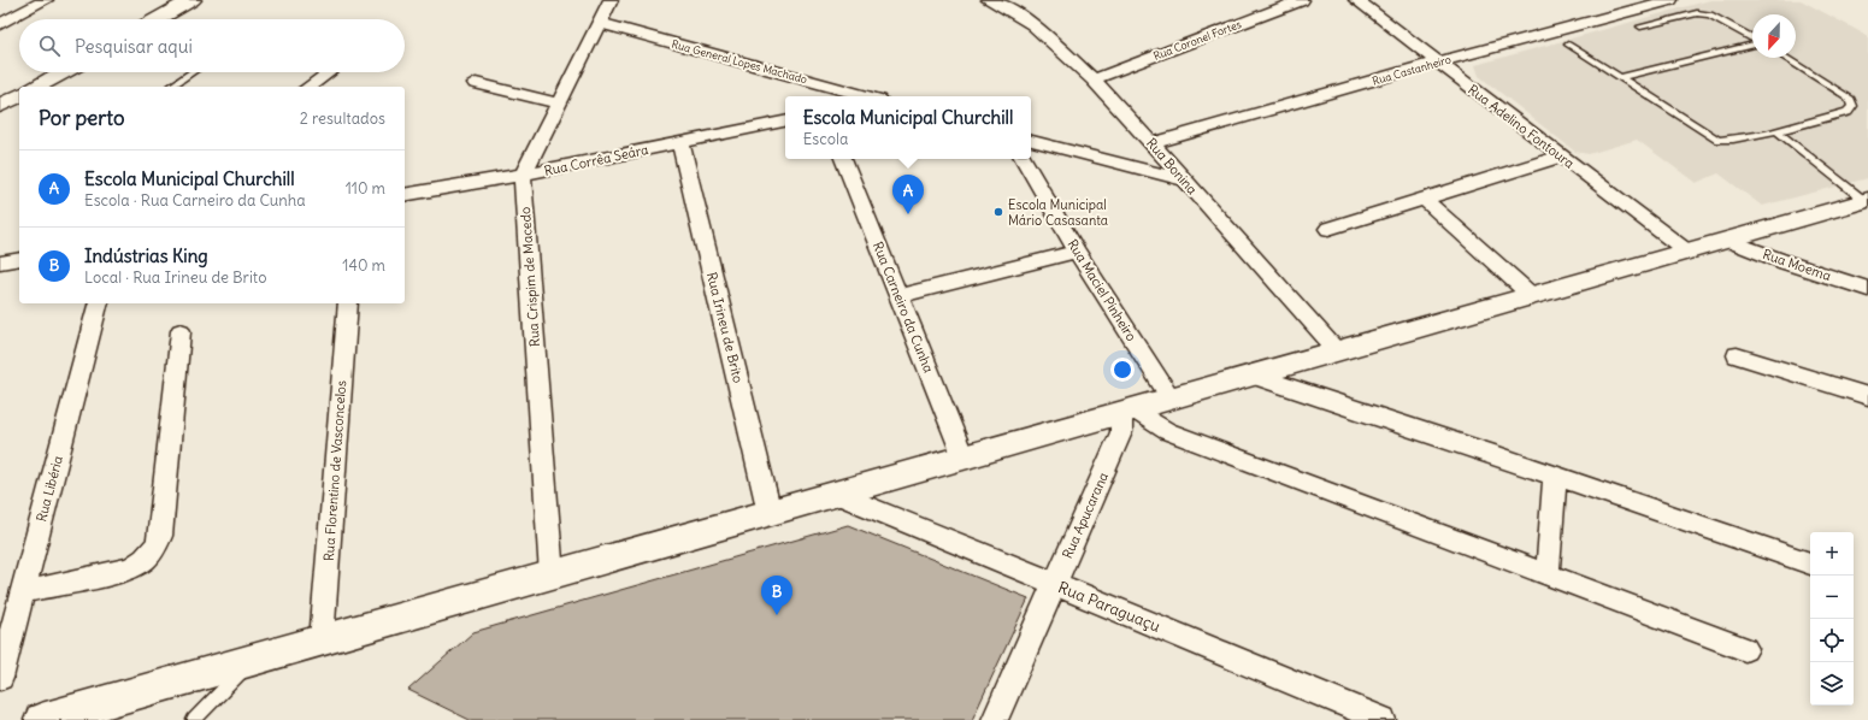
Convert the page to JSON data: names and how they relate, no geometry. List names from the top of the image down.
{
  "streets": {
    "street": [
      "Rua Coronel Fortes",
      "Rua General Lopes Machado",
      "Rua Castanheiro",
      "Rua Adelino Fontoura",
      "Rua Corrêa Seára",
      "Rua Bonina",
      "Rua Moema",
      "Rua Crispim de Macedo",
      "Rua Maciel Pinheiro",
      "Rua Carneiro da Cunha",
      "Rua Irineu de Brito",
      "Rua Florentino de Vasconcelos",
      "Rua Libéria",
      "Rua Apucarana",
      "Rua Paraguaçu"
    ]
  },
  "crossings": [
    ["Rua Coronel Fortes", "Rua Bonina"],
    ["Rua Castanheiro", "Rua Adelino Fontoura"],
    ["Rua Castanheiro", "Rua Bonina"],
    ["Rua Corrêa Seára", "Rua Crispim de Macedo"],
    ["Rua Corrêa Seára", "Rua Irineu de Brito"],
    ["Rua Apucarana", "Rua Paraguaçu"]
  ],
  "places": ["Escola Municipal Mário Casasanta"],
  "north": "bottom",
  "page": {
    "search": "Pesquisar aqui",
    "heading": ["Por perto", "2 resultados"],
    "popup": ["Escola Municipal Churchill", "Escola"],
    "list": [
      {
        "mark": "A",
        "name": "Escola Municipal Churchill",
        "note": "Escola · Rua Carneiro da Cunha",
        "value": "110 m"
      },
      {
        "mark": "B",
        "name": "Indústrias King",
        "note": "Local · Rua Irineu de Brito",
        "value": "140 m"
      }
    ],
    "pins": ["A", "B"],
    "map_buttons": ["+", "−"]
  }
}
